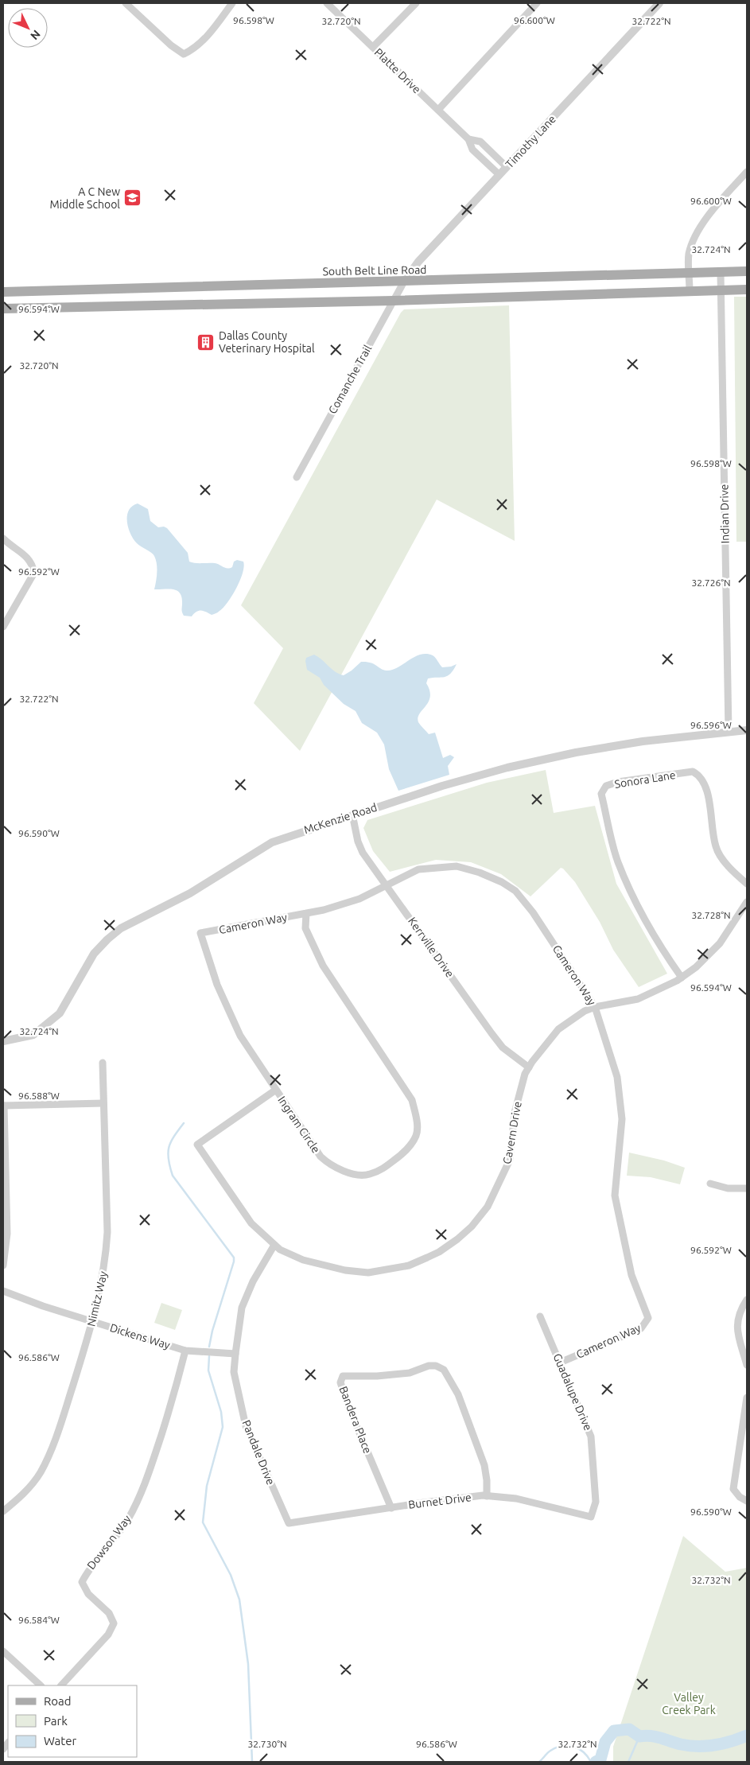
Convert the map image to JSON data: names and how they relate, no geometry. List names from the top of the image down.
{
  "streets": {
    "main road": ["South Belt Line Road"],
    "street": [
      "Platte Drive",
      "Timothy Lane",
      "Comanche Trail",
      "Indian Drive",
      "Sonora Lane",
      "McKenzie Road",
      "Cameron Way",
      "Kerrville Drive",
      "Ingram Circle",
      "Cavern Drive",
      "Nimitz Way",
      "Dickens Way",
      "Guadalupe Drive",
      "Bandera Place",
      "Pandale Drive",
      "Burnet Drive",
      "Dowson Way"
    ]
  },
  "crossings": [
    ["Platte Drive", "Timothy Lane"],
    ["Timothy Lane", "South Belt Line Road"],
    ["Timothy Lane", "Comanche Trail"],
    ["South Belt Line Road", "Comanche Trail"],
    ["South Belt Line Road", "Indian Drive"],
    ["Indian Drive", "McKenzie Road"],
    ["Sonora Lane", "Cavern Drive"],
    ["McKenzie Road", "Kerrville Drive"],
    ["Cameron Way", "Kerrville Drive"],
    ["Cameron Way", "Ingram Circle"],
    ["Cameron Way", "Cavern Drive"],
    ["Cameron Way", "Guadalupe Drive"],
    ["Kerrville Drive", "Cavern Drive"],
    ["Ingram Circle", "Cavern Drive"],
    ["Cavern Drive", "Pandale Drive"],
    ["Nimitz Way", "Dickens Way"],
    ["Dickens Way", "Pandale Drive"],
    ["Dickens Way", "Dowson Way"],
    ["Guadalupe Drive", "Burnet Drive"],
    ["Bandera Place", "Burnet Drive"],
    ["Pandale Drive", "Burnet Drive"]
  ],
  "parks": ["Valley Creek Park"],
  "places": {
    "school or university": ["A C New Middle School"],
    "building": ["Dallas County Veterinary Hospital"]
  },
  "legend": ["Road", "Park", "Water"],
  "north": "bottom right",
  "coordinates": [
    "96.600°W",
    "96.598°W",
    "32.720°N",
    "32.722°N",
    "32.724°N",
    "96.594°W",
    "96.592°W",
    "32.726°N",
    "96.596°W",
    "96.590°W",
    "32.728°N",
    "96.588°W",
    "96.586°W",
    "32.732°N",
    "96.584°W",
    "32.730°N"
  ]
}
